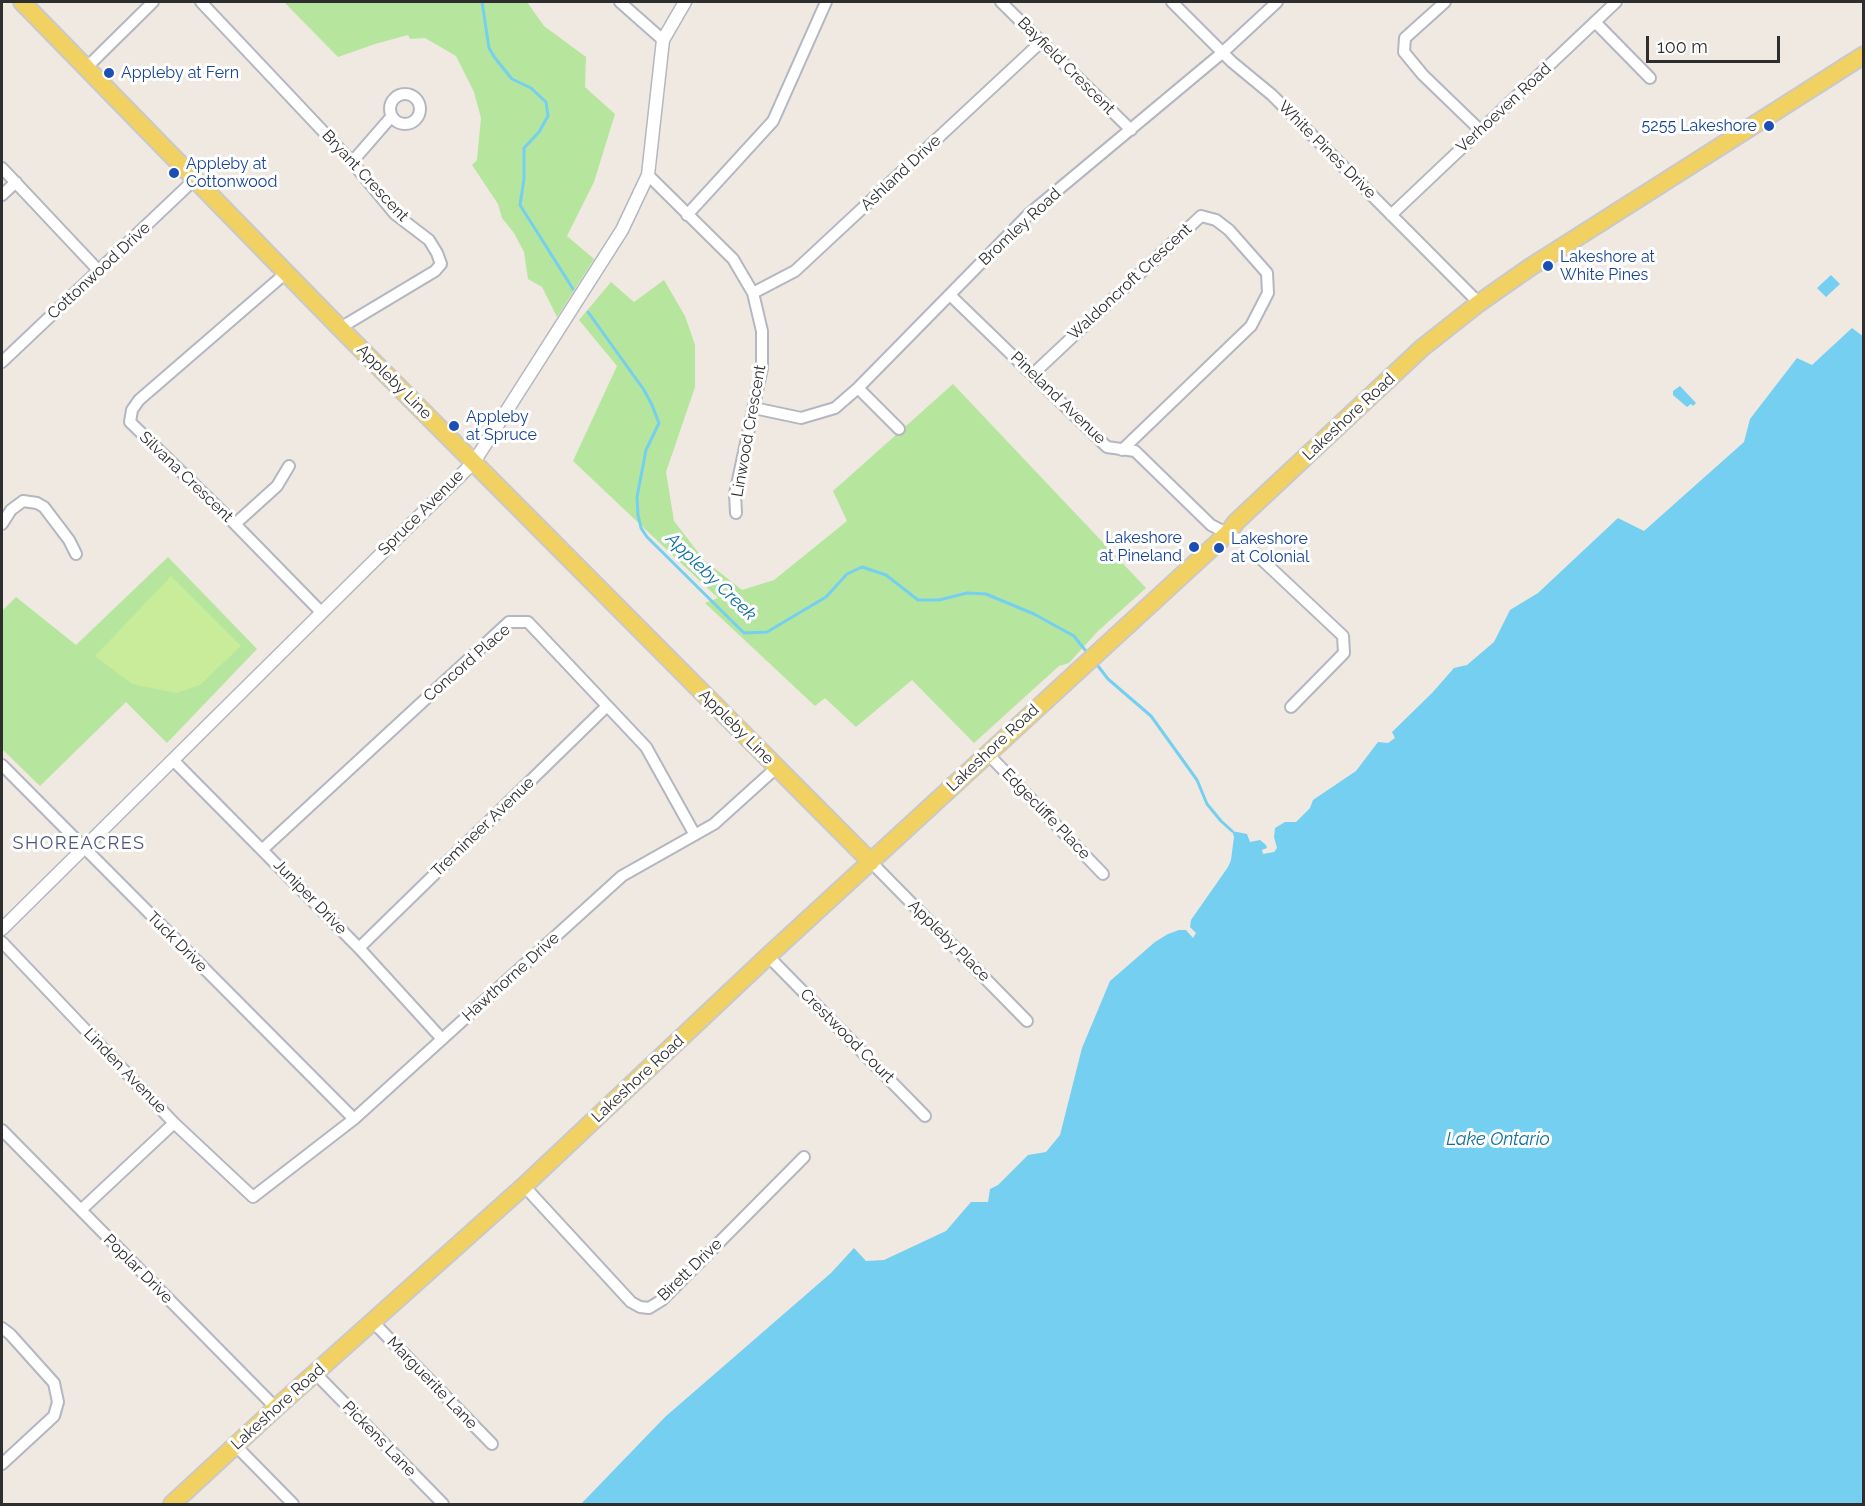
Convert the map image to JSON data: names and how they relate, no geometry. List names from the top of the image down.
{
  "streets": {
    "main road": ["Appleby Line", "Lakeshore Road"],
    "street": [
      "Bayfield Crescent",
      "Verhoeven Road",
      "White Pines Drive",
      "Ashland Drive",
      "Bryant Crescent",
      "Bromley Road",
      "Cottonwood Drive",
      "Waldoncroft Crescent",
      "Pineland Avenue",
      "Linwood Crescent",
      "Silvana Crescent",
      "Spruce Avenue",
      "Concord Place",
      "Edgecliffe Place",
      "Tremineer Avenue",
      "Juniper Drive",
      "Appleby Place",
      "Tuck Drive",
      "Hawthorne Drive",
      "Crestwood Court",
      "Linden Avenue",
      "Poplar Drive",
      "Birett Drive",
      "Marguerite Lane",
      "Pickens Lane"
    ]
  },
  "crossings": [
    ["Bayfield Crescent", "Ashland Drive"],
    ["Bayfield Crescent", "Bromley Road"],
    ["Verhoeven Road", "White Pines Drive"],
    ["White Pines Drive", "Bromley Road"],
    ["White Pines Drive", "Lakeshore Road"],
    ["Ashland Drive", "Linwood Crescent"],
    ["Bryant Crescent", "Appleby Line"],
    ["Bromley Road", "Pineland Avenue"],
    ["Bromley Road", "Linwood Crescent"],
    ["Cottonwood Drive", "Appleby Line"],
    ["Waldoncroft Crescent", "Pineland Avenue"],
    ["Appleby Line", "Lakeshore Road"],
    ["Appleby Line", "Silvana Crescent"],
    ["Appleby Line", "Spruce Avenue"],
    ["Appleby Line", "Appleby Place"],
    ["Appleby Line", "Hawthorne Drive"],
    ["Pineland Avenue", "Lakeshore Road"],
    ["Lakeshore Road", "Edgecliffe Place"],
    ["Lakeshore Road", "Appleby Place"],
    ["Lakeshore Road", "Crestwood Court"],
    ["Lakeshore Road", "Poplar Drive"],
    ["Lakeshore Road", "Birett Drive"],
    ["Lakeshore Road", "Marguerite Lane"],
    ["Lakeshore Road", "Pickens Lane"],
    ["Linwood Crescent", "Spruce Avenue"],
    ["Silvana Crescent", "Spruce Avenue"],
    ["Spruce Avenue", "Juniper Drive"],
    ["Spruce Avenue", "Tuck Drive"],
    ["Concord Place", "Tremineer Avenue"],
    ["Concord Place", "Juniper Drive"],
    ["Concord Place", "Hawthorne Drive"],
    ["Tremineer Avenue", "Juniper Drive"],
    ["Juniper Drive", "Hawthorne Drive"],
    ["Tuck Drive", "Hawthorne Drive"],
    ["Hawthorne Drive", "Linden Avenue"]
  ],
  "districts": ["SHOREACRES"],
  "water": ["Appleby Creek", "Lake Ontario"],
  "places": [
    "Appleby at Fern",
    "5255 Lakeshore",
    "Appleby at Cottonwood",
    "Lakeshore at White Pines",
    "Appleby at Spruce",
    "Lakeshore at Pineland",
    "Lakeshore at Colonial"
  ],
  "scale_bar": "100 m"
}
